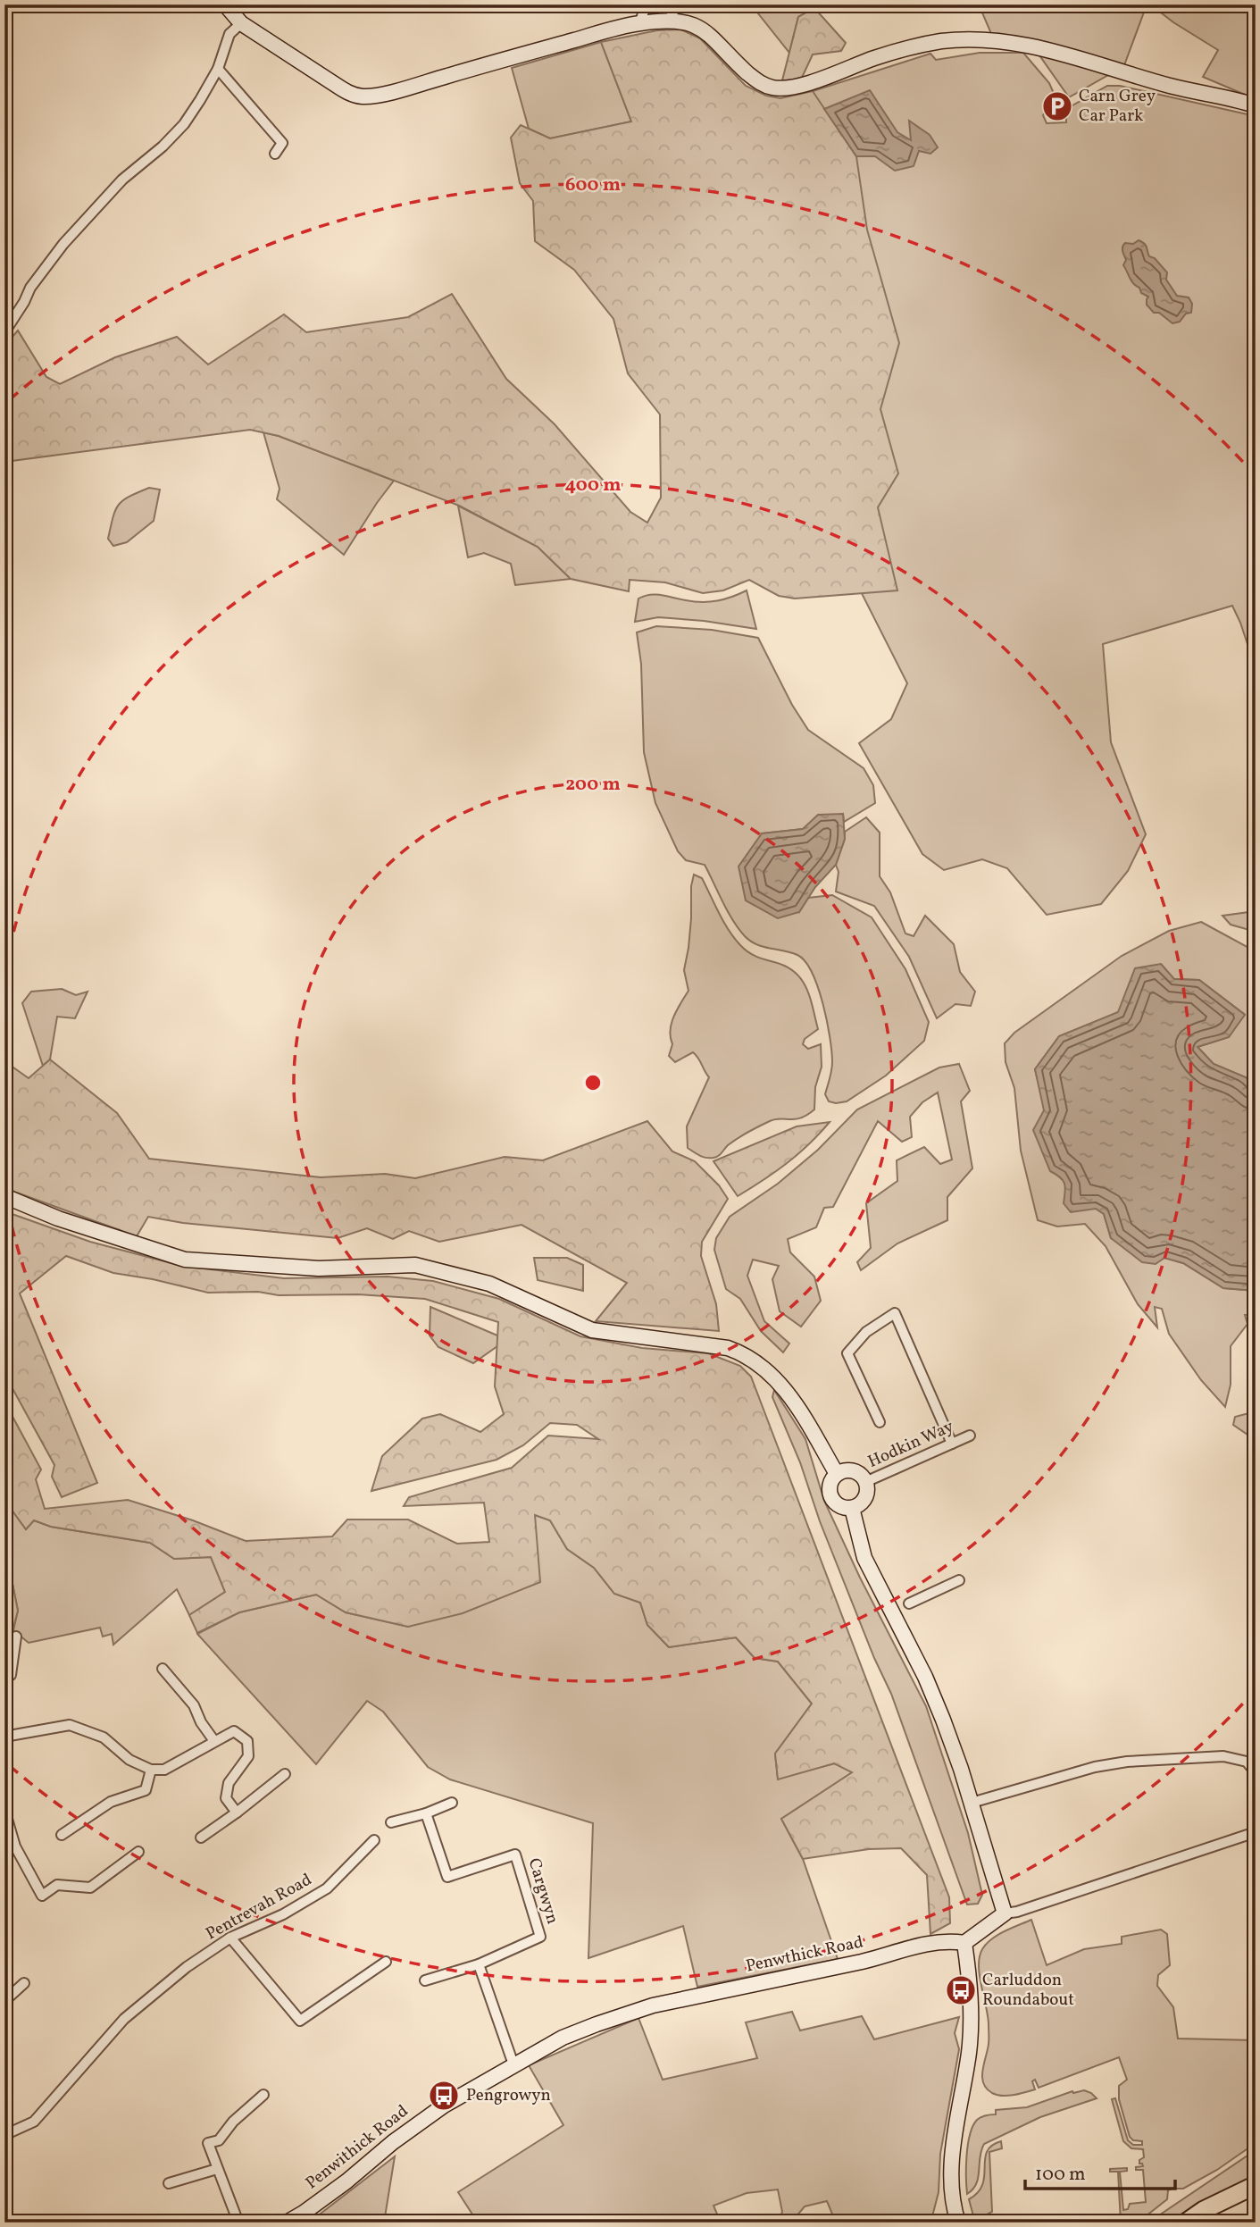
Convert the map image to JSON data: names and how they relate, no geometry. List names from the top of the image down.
{
  "streets": {
    "street": [
      "Hodkin Way",
      "Cargwyn",
      "Pentrevah Road",
      "Penwthick Road",
      "Penwithick Road"
    ]
  },
  "crossings": [
    ["Penwthick Road", "Penwithick Road"]
  ],
  "places": {
    "parking": ["Carn Grey Car Park"],
    "bus stop": ["Carluddon Roundabout", "Pengrowyn"]
  },
  "scale_bar": "100 m",
  "rings": ["600 m", "400 m", "200 m"]
}
